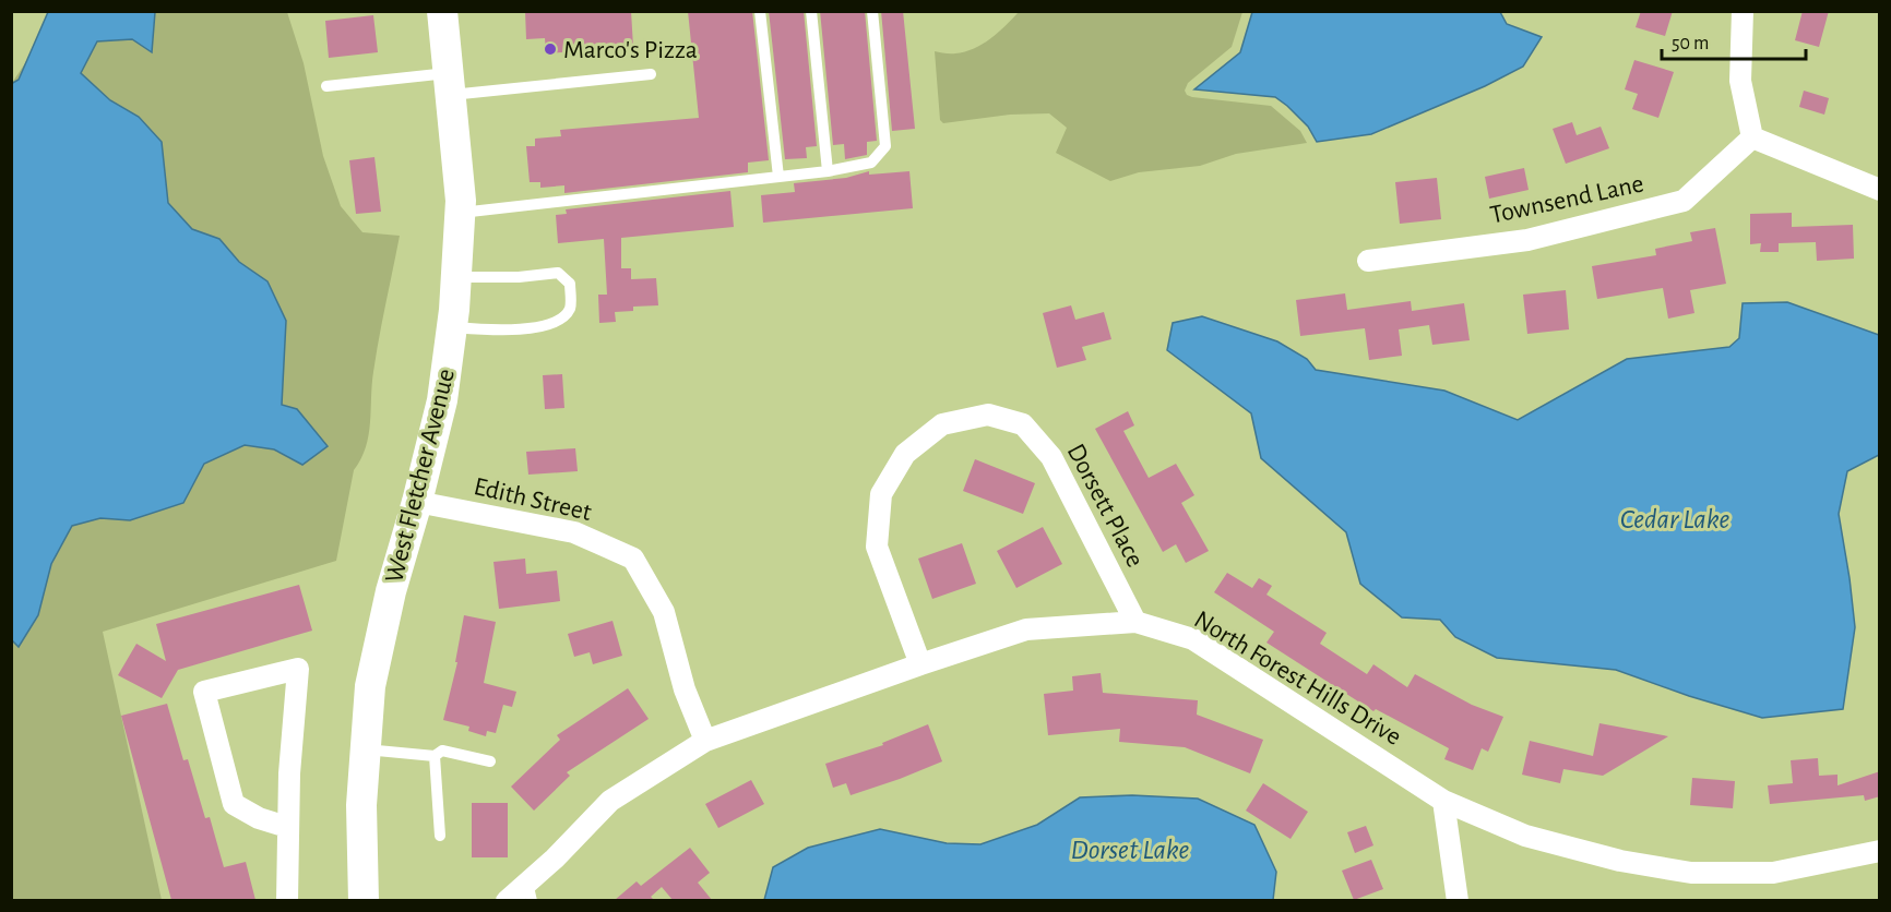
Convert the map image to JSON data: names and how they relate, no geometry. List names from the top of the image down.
{
  "streets": {
    "main road": ["West Fletcher Avenue"],
    "street": [
      "Townsend Lane",
      "Edith Street",
      "Dorsett Place",
      "North Forest Hills Drive"
    ]
  },
  "crossings": [
    ["West Fletcher Avenue", "Edith Street"],
    ["Edith Street", "North Forest Hills Drive"],
    ["Dorsett Place", "North Forest Hills Drive"]
  ],
  "water": ["Cedar Lake", "Dorset Lake"],
  "places": ["Marco's Pizza"],
  "scale_bar": "50 m"
}
